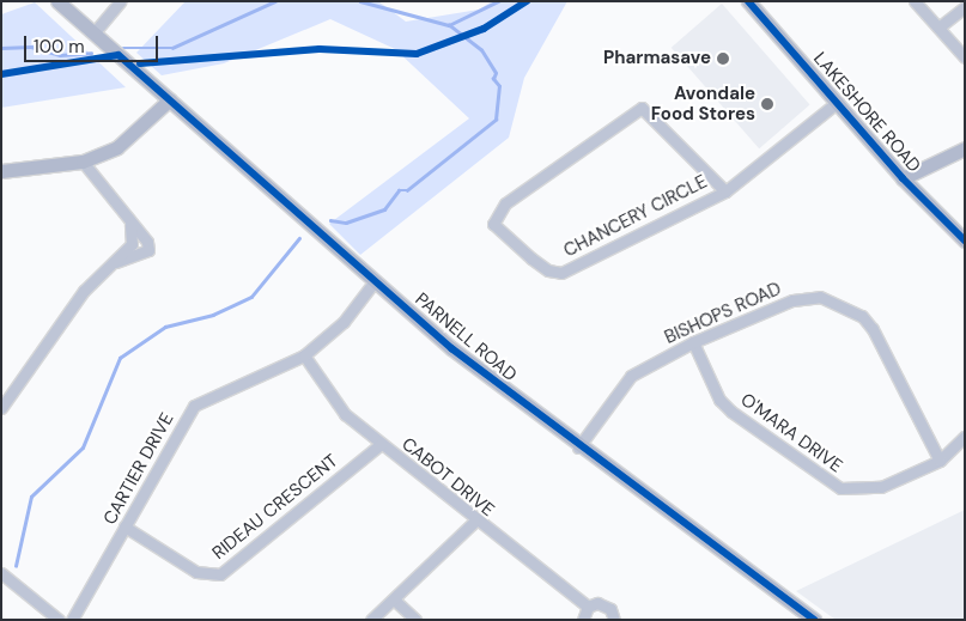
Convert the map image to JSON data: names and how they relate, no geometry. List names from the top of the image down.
{
  "streets": {
    "street": [
      "LAKESHORE ROAD",
      "CHANCERY CIRCLE",
      "BISHOPS ROAD",
      "PARNELL ROAD",
      "O'MARA DRIVE",
      "CARTIER DRIVE",
      "CABOT DRIVE",
      "RIDEAU CRESCENT"
    ]
  },
  "crossings": [
    ["LAKESHORE ROAD", "CHANCERY CIRCLE"],
    ["BISHOPS ROAD", "PARNELL ROAD"],
    ["BISHOPS ROAD", "O'MARA DRIVE"],
    ["PARNELL ROAD", "CARTIER DRIVE"],
    ["CARTIER DRIVE", "CABOT DRIVE"],
    ["CARTIER DRIVE", "RIDEAU CRESCENT"],
    ["CABOT DRIVE", "RIDEAU CRESCENT"]
  ],
  "places": ["Pharmasave", "Avondale Food Stores"],
  "scale_bar": "100 m"
}
